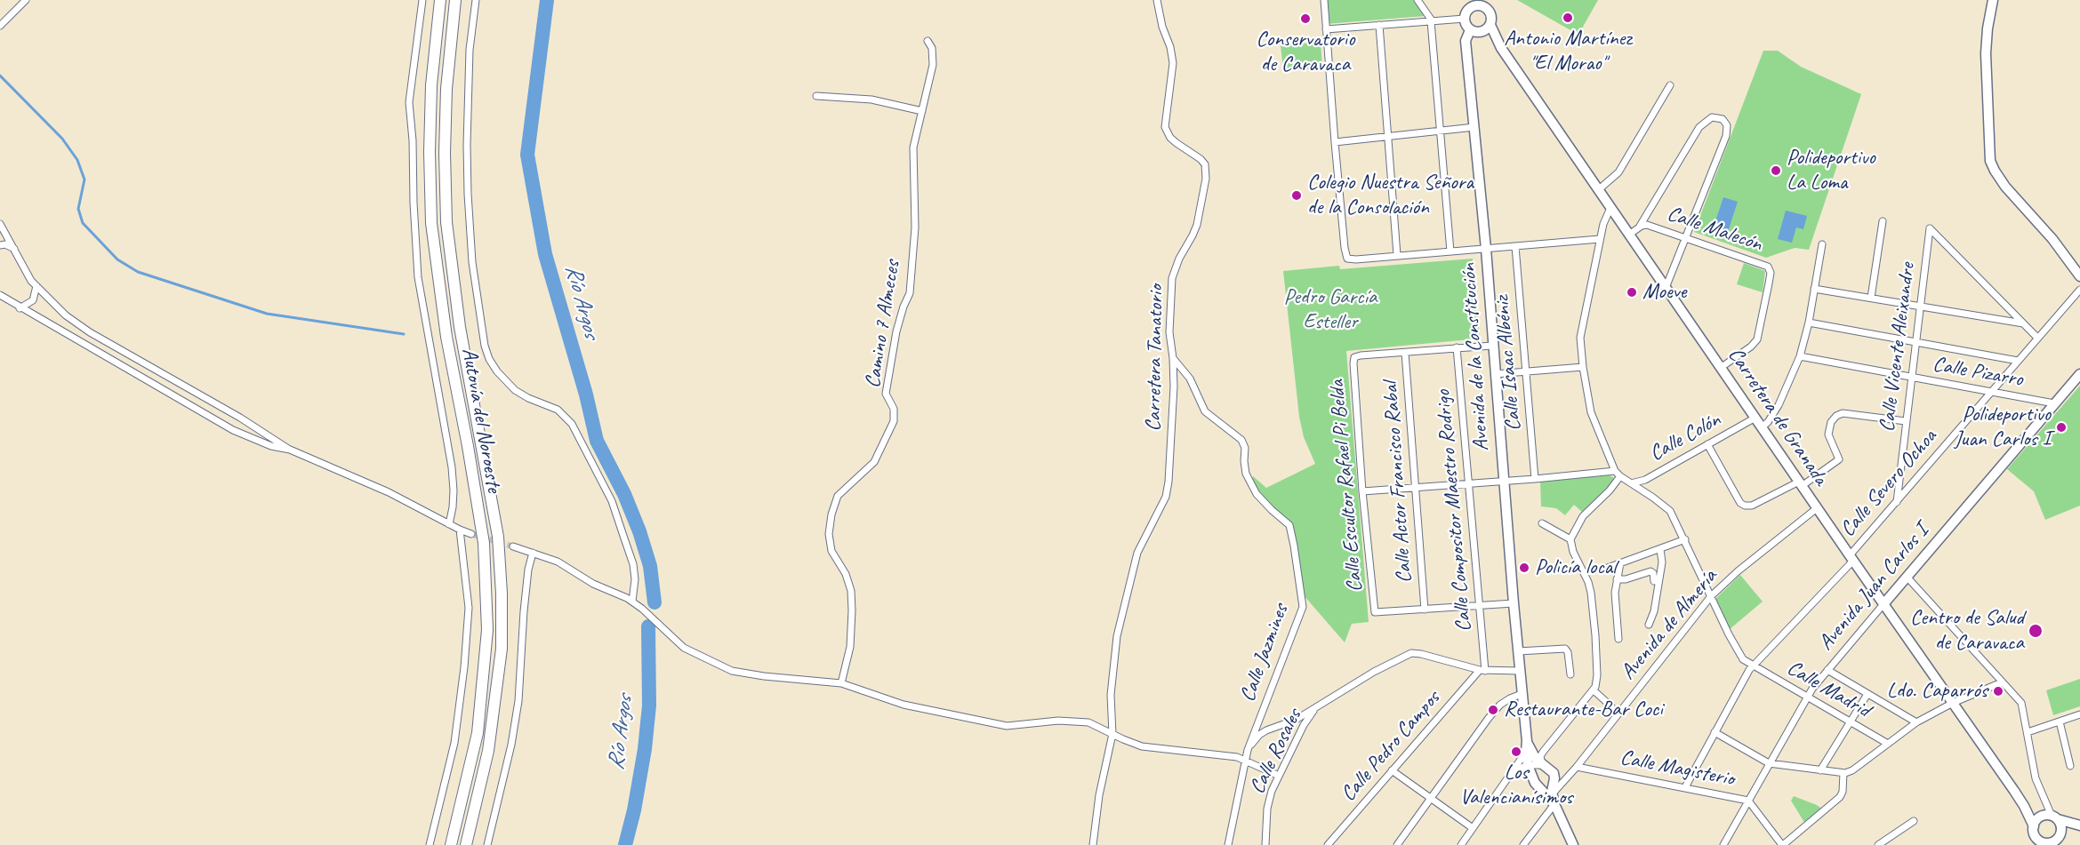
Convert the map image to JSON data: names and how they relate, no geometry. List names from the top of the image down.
{
  "streets": {
    "highway": ["Autovía del Noroeste"],
    "street": [
      "Calle Malecón",
      "Camino 7 Almeces",
      "Calle Vicente Aleixandre",
      "Avenida de la Constitución",
      "Carretera Tanatorio",
      "Calle Isaac Albéniz",
      "Calle Pizarro",
      "Carretera de Granada",
      "Calle Colón",
      "Calle Actor Francisco Rabal",
      "Calle Severo Ochoa",
      "Calle Escultor Rafael Pi Belda",
      "Calle Compositor Maestro Rodrigo",
      "Avenida Juan Carlos I",
      "Avenida de Almería",
      "Calle Jazmines",
      "Calle Madrid",
      "Calle Pedro Campos",
      "Calle Rosales",
      "Calle Magisterio"
    ]
  },
  "crossings": [
    ["Calle Malecón", "Carretera de Granada"],
    ["Calle Vicente Aleixandre", "Calle Pizarro"],
    ["Calle Vicente Aleixandre", "Calle Severo Ochoa"],
    ["Avenida de la Constitución", "Carretera de Granada"],
    ["Carretera Tanatorio", "Calle Jazmines"],
    ["Calle Pizarro", "Calle Severo Ochoa"],
    ["Calle Pizarro", "Avenida Juan Carlos I"],
    ["Carretera de Granada", "Calle Colón"],
    ["Carretera de Granada", "Calle Severo Ochoa"],
    ["Carretera de Granada", "Avenida Juan Carlos I"],
    ["Carretera de Granada", "Avenida de Almería"],
    ["Calle Colón", "Calle Madrid"],
    ["Calle Actor Francisco Rabal", "Calle Escultor Rafael Pi Belda"],
    ["Calle Severo Ochoa", "Calle Madrid"],
    ["Calle Severo Ochoa", "Calle Magisterio"],
    ["Calle Compositor Maestro Rodrigo", "Calle Pedro Campos"],
    ["Avenida Juan Carlos I", "Calle Madrid"],
    ["Avenida Juan Carlos I", "Calle Magisterio"],
    ["Avenida de Almería", "Calle Madrid"],
    ["Avenida de Almería", "Calle Magisterio"]
  ],
  "water": ["Río Argos"],
  "parks": ["Pedro García Esteller"],
  "places": [
    "Antonio Martínez \"El Morao\"",
    "Conservatorio de Caravaca",
    "Polideportivo La Loma",
    "Colegio Nuestra Señora de la Consolación",
    "Moeve",
    "Polideportivo Juan Carlos I",
    "Policía local",
    "Centro de Salud de Caravaca",
    "Ldo. Caparrós",
    "Restaurante-Bar Coci",
    "Los Valencianísimos"
  ]
}
